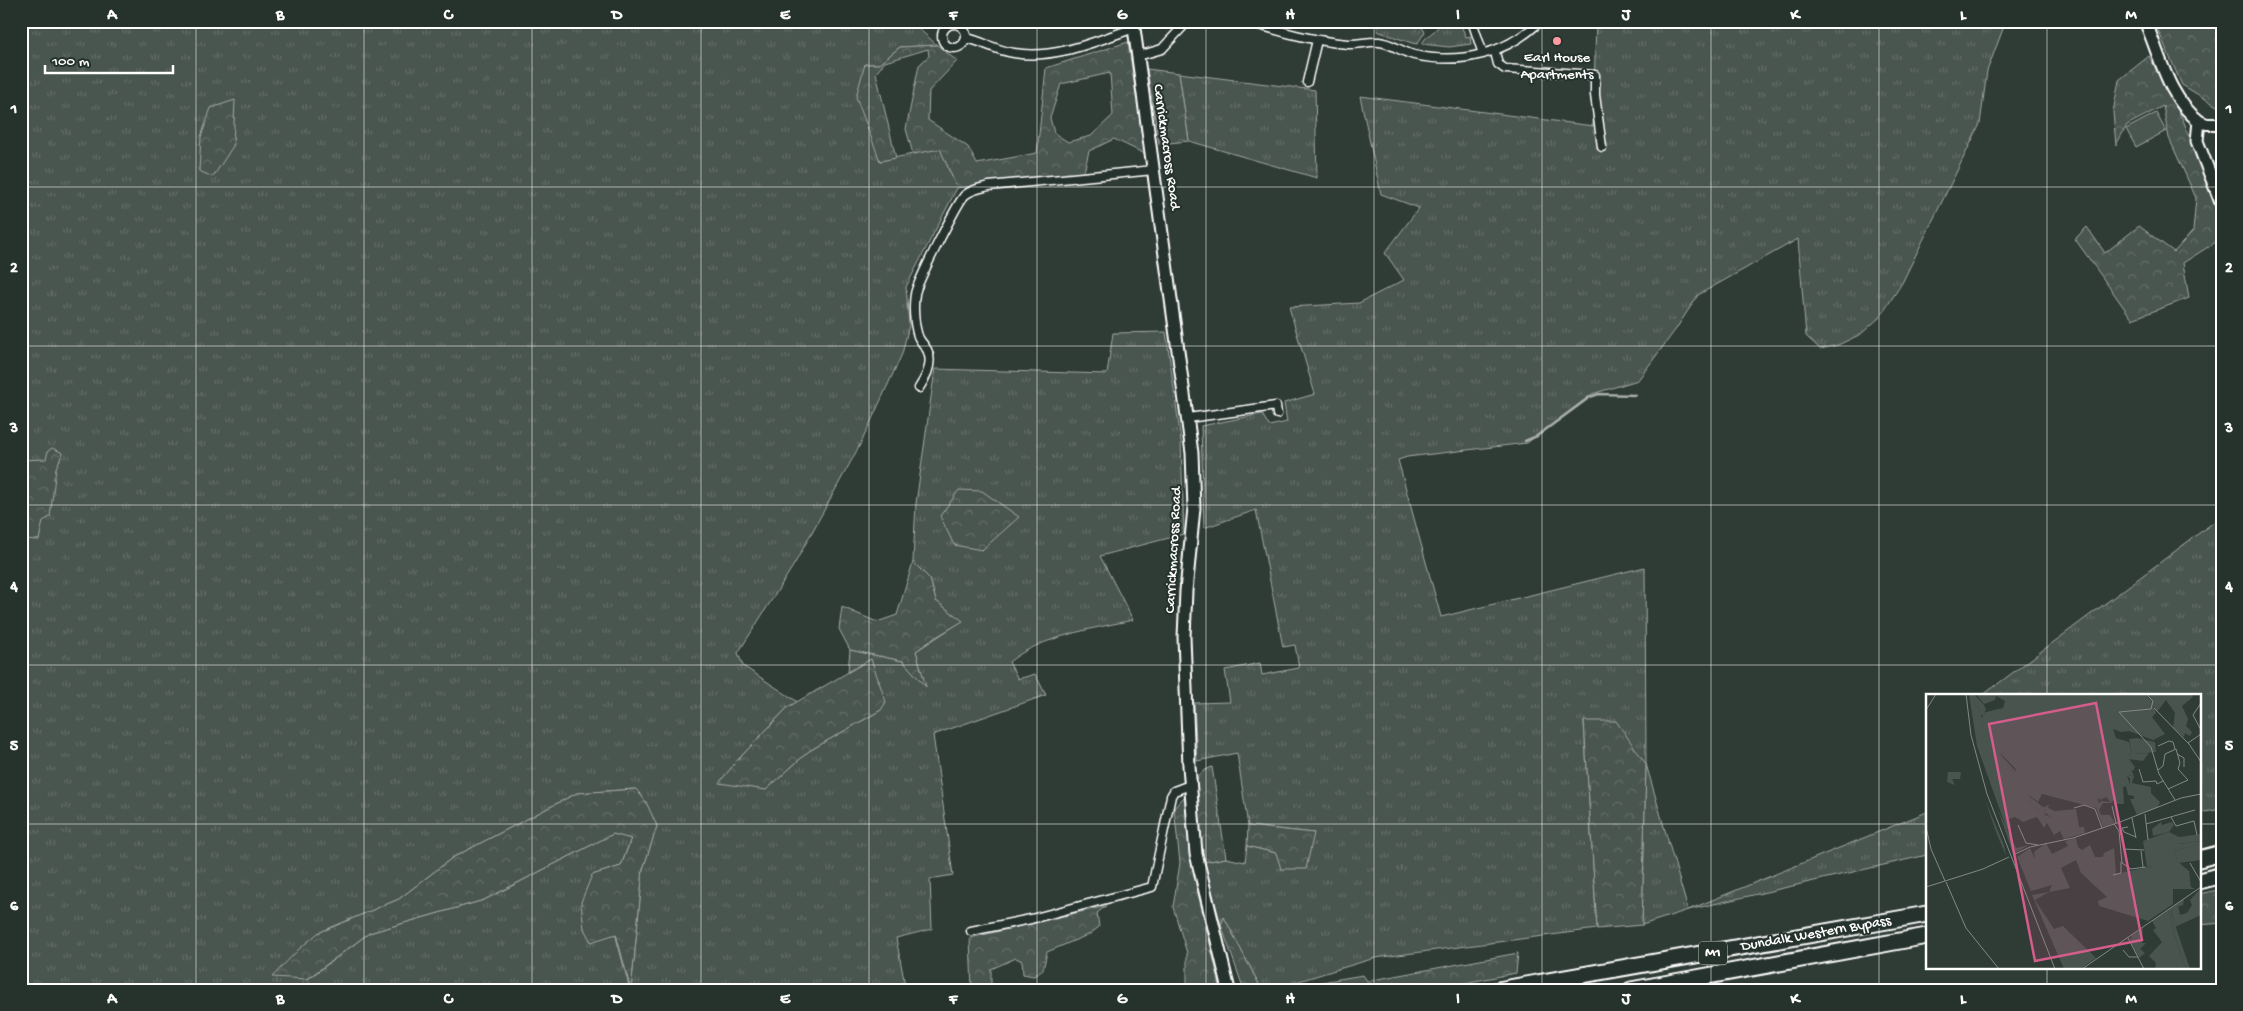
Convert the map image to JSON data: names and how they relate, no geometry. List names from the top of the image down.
{
  "streets": {
    "highway": ["Dundalk Western Bypass", "M1"],
    "main road": ["Carrickmacross Road"]
  },
  "places": ["Earl House Apartments"],
  "scale_bar": "100 m",
  "grid": {
    "columns": [
      "A",
      "B",
      "C",
      "D",
      "E",
      "F",
      "G",
      "H",
      "I",
      "J",
      "K",
      "L",
      "M"
    ],
    "rows": [
      "1",
      "2",
      "3",
      "4",
      "5",
      "6"
    ]
  }
}
